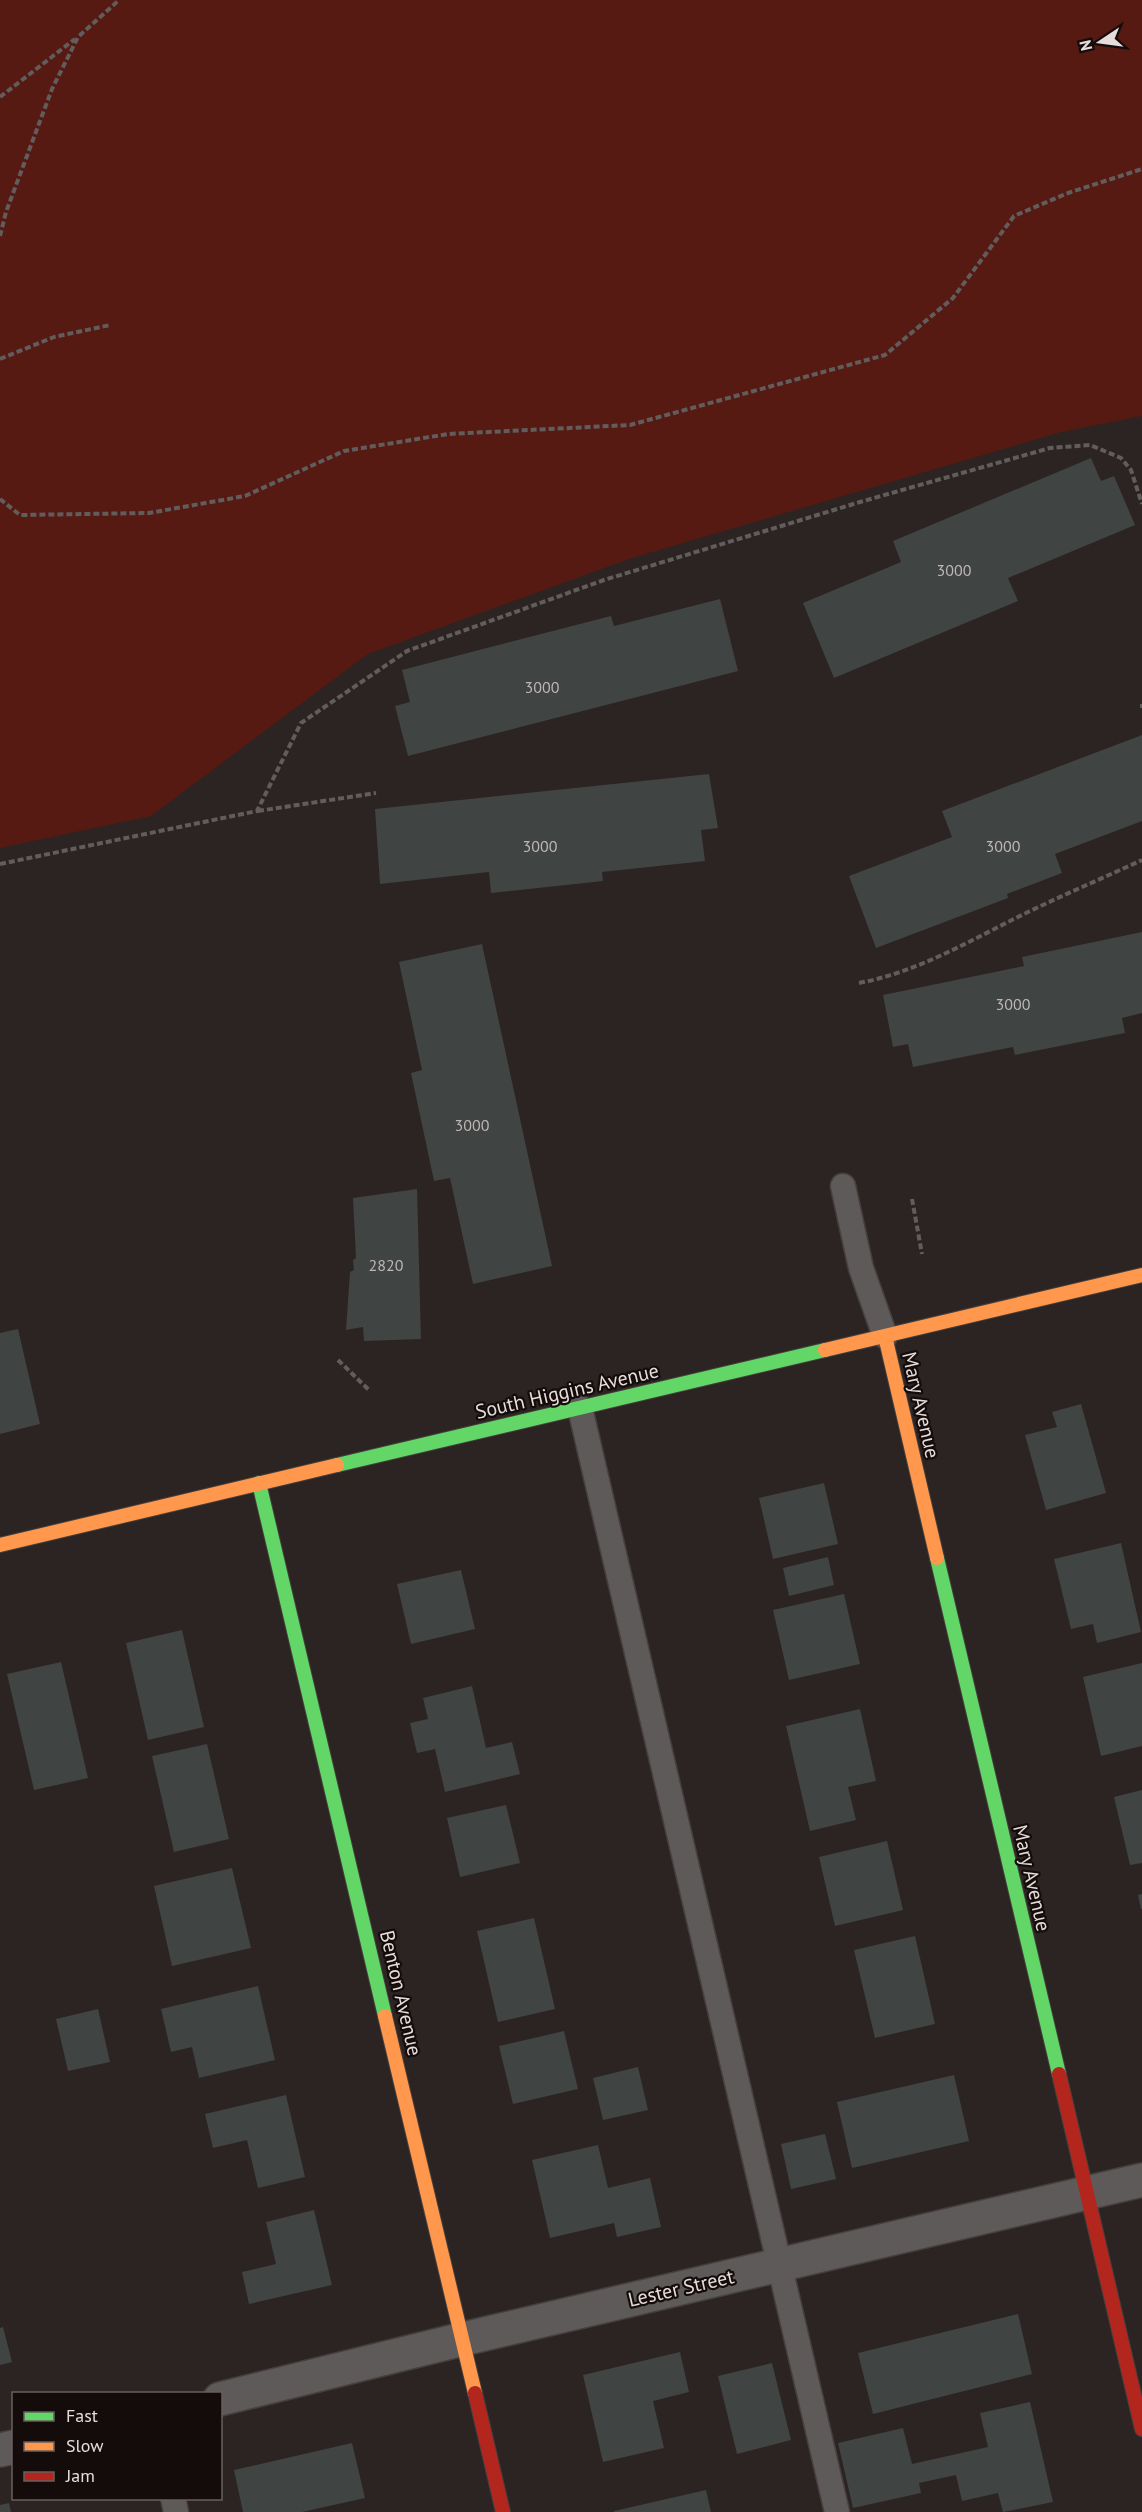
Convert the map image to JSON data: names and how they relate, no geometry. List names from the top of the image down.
{
  "streets": {
    "street": [
      "South Higgins Avenue",
      "Mary Avenue",
      "Benton Avenue",
      "Lester Street"
    ]
  },
  "crossings": [
    ["South Higgins Avenue", "Mary Avenue"],
    ["South Higgins Avenue", "Benton Avenue"],
    ["Mary Avenue", "Lester Street"],
    ["Benton Avenue", "Lester Street"]
  ],
  "house_numbers": [
    "3000",
    "3000",
    "3000",
    "3000",
    "3000",
    "3000",
    "2820"
  ],
  "legend": ["Fast", "Slow", "Jam"],
  "north": "left"
}
